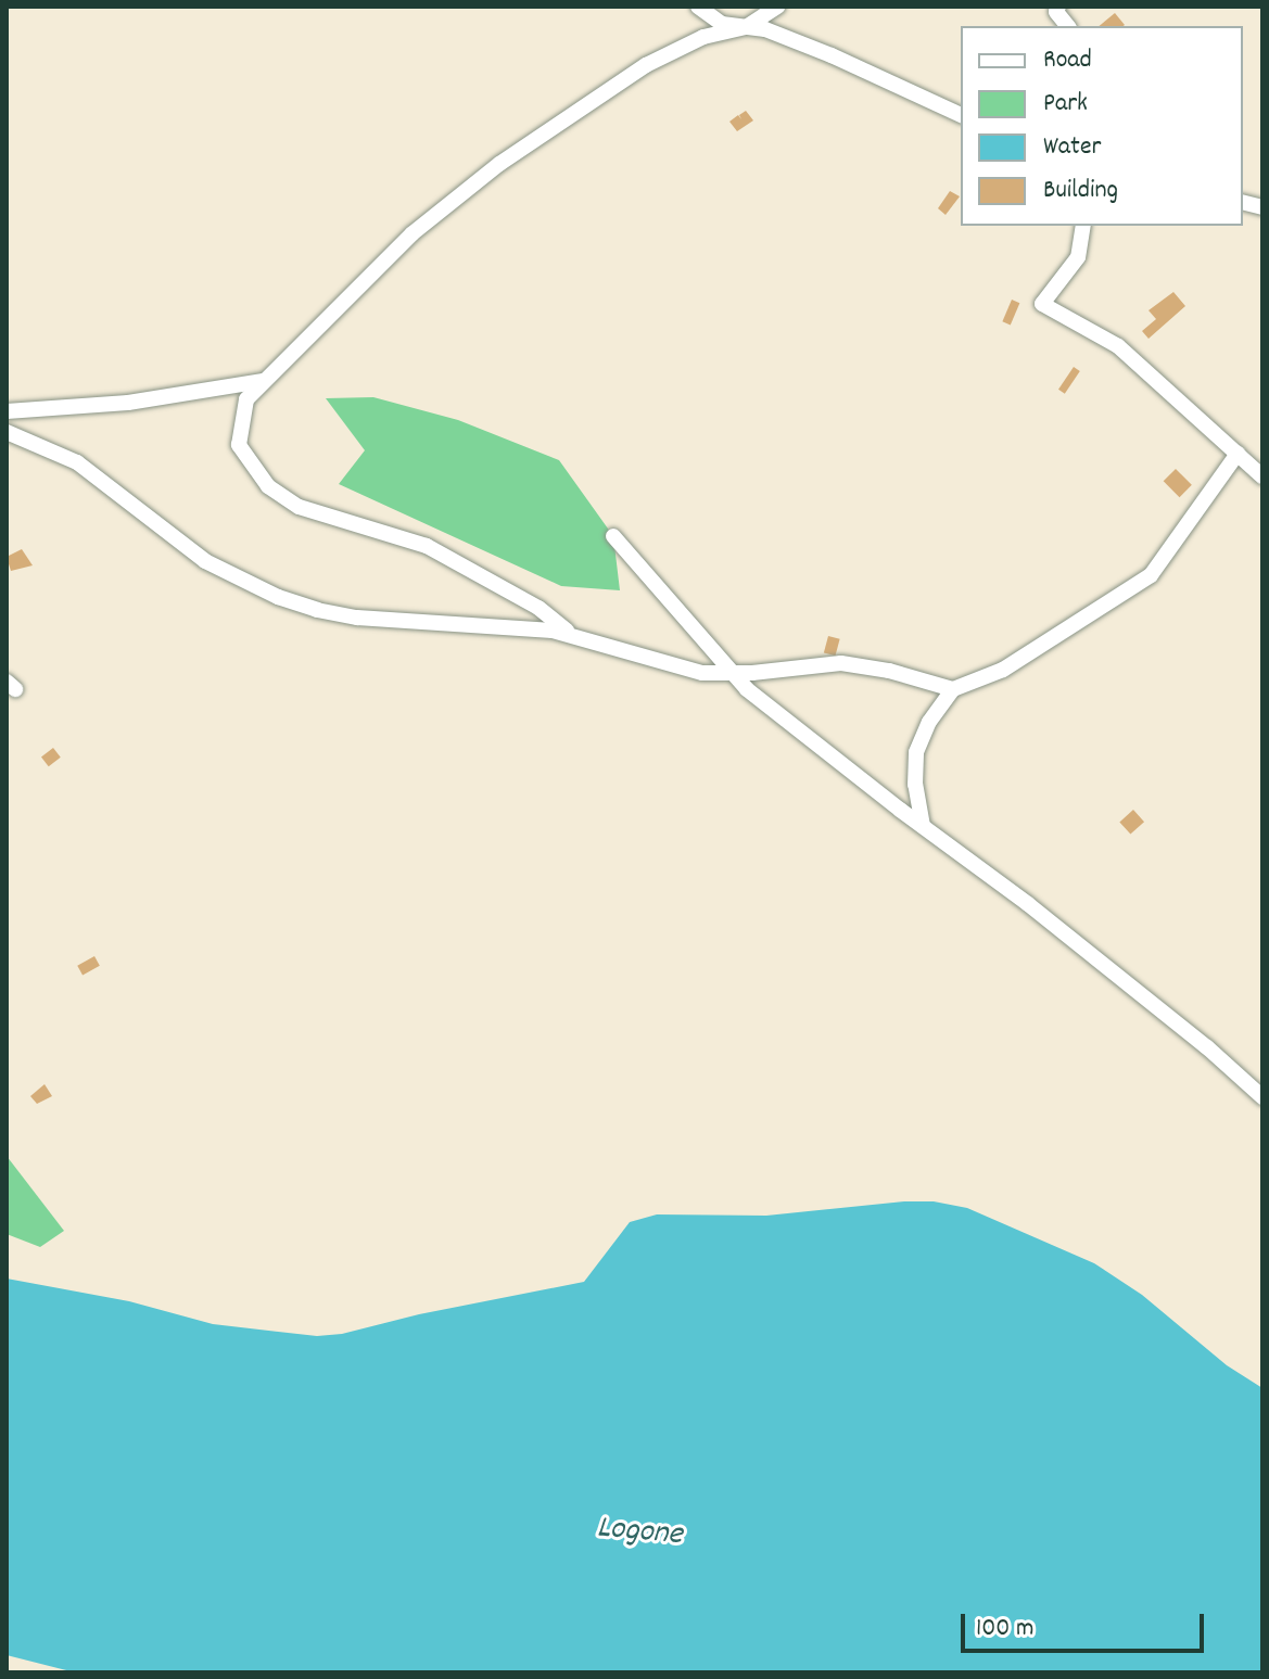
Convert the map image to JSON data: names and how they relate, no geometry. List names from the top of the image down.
{
  "water": ["Logone"],
  "legend": [
    "Road",
    "Park",
    "Water",
    "Building"
  ],
  "scale_bar": "100 m"
}
